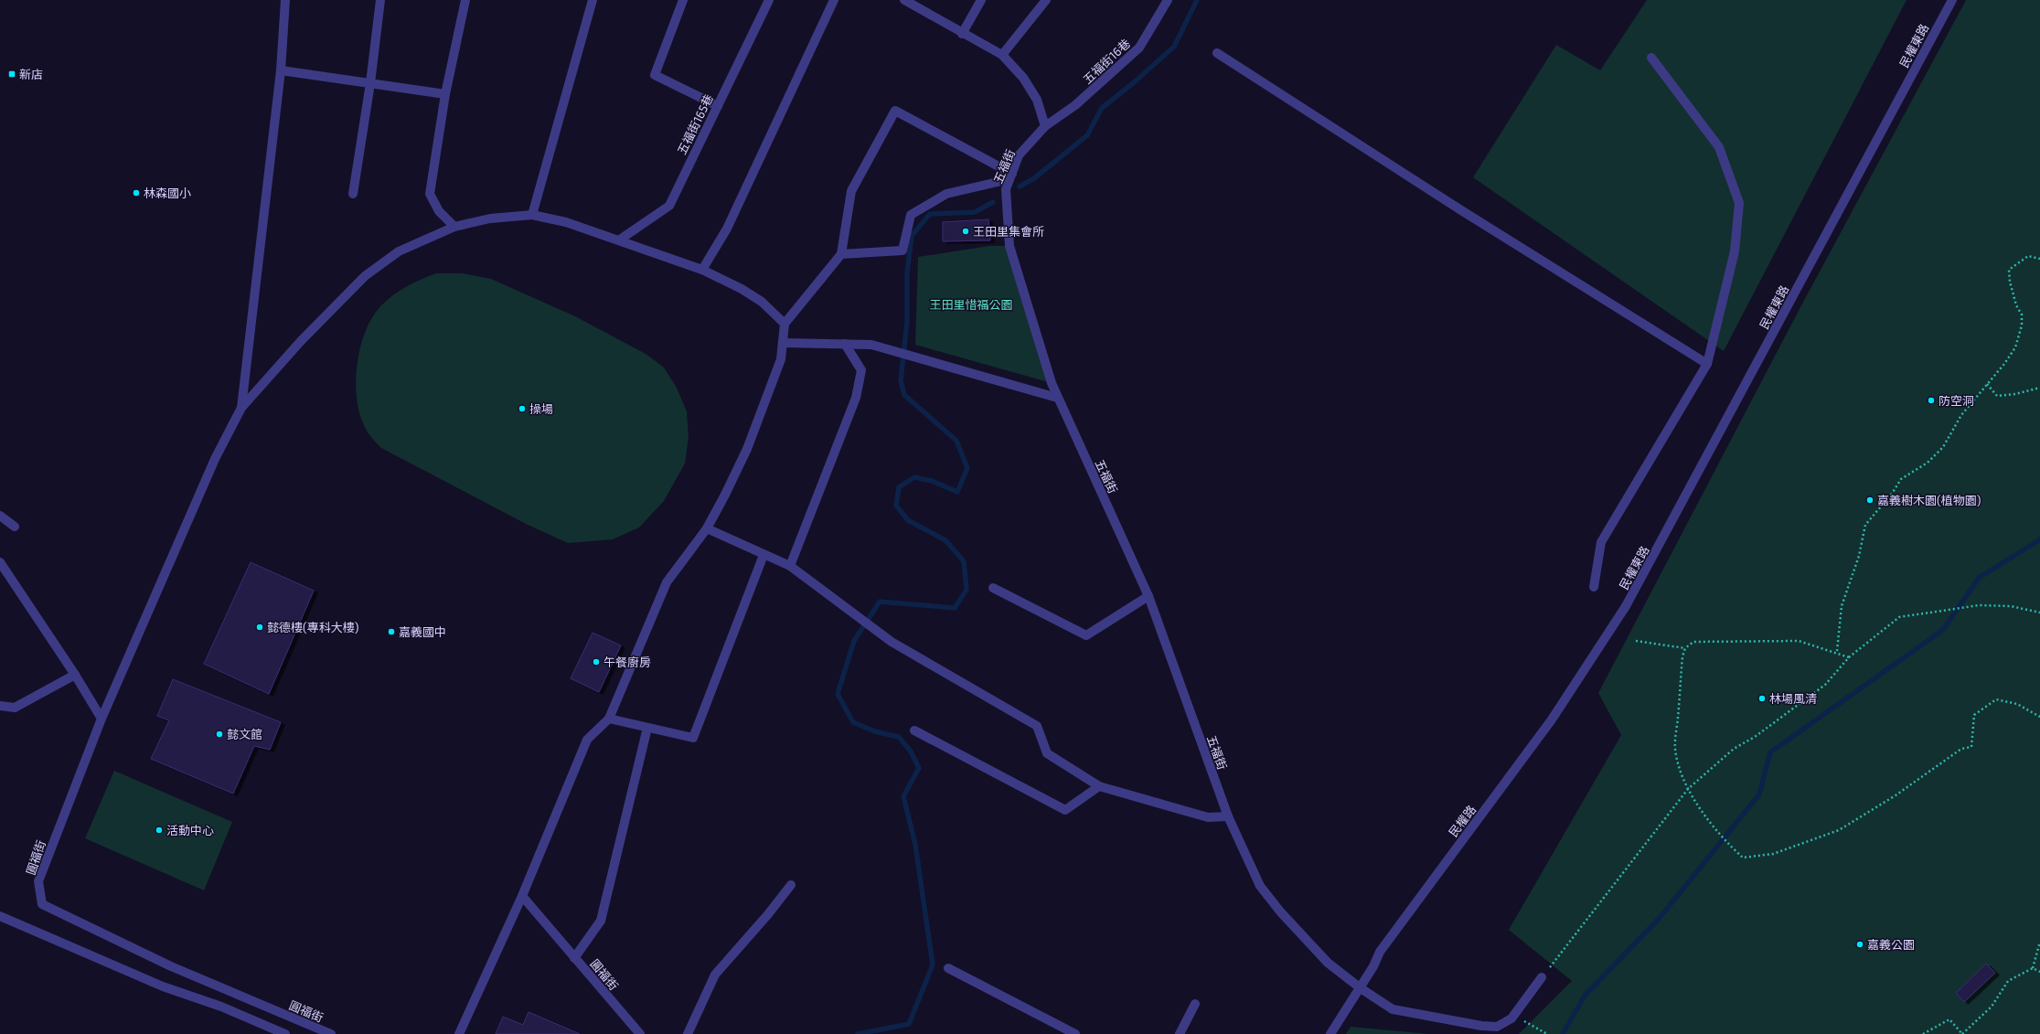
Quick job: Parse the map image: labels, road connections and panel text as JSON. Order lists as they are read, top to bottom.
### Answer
{
  "streets": {
    "street": [
      "民權東路",
      "五福街16巷",
      "五福街165巷",
      "五福街",
      "民權路",
      "圓福街"
    ]
  },
  "crossings": [
    ["民權東路", "民權路"],
    ["五福街16巷", "五福街"],
    ["五福街", "民權路"]
  ],
  "parks": ["王田里惜福公園"],
  "places": {
    "transit": ["新店"],
    "other": [
      "林森國小",
      "王田里集會所",
      "防空洞",
      "操場",
      "嘉義樹木園(植物園)",
      "懿德樓(專科大樓)",
      "嘉義國中",
      "午餐廚房",
      "林場風清",
      "懿文館",
      "活動中心",
      "嘉義公園"
    ]
  }
}
